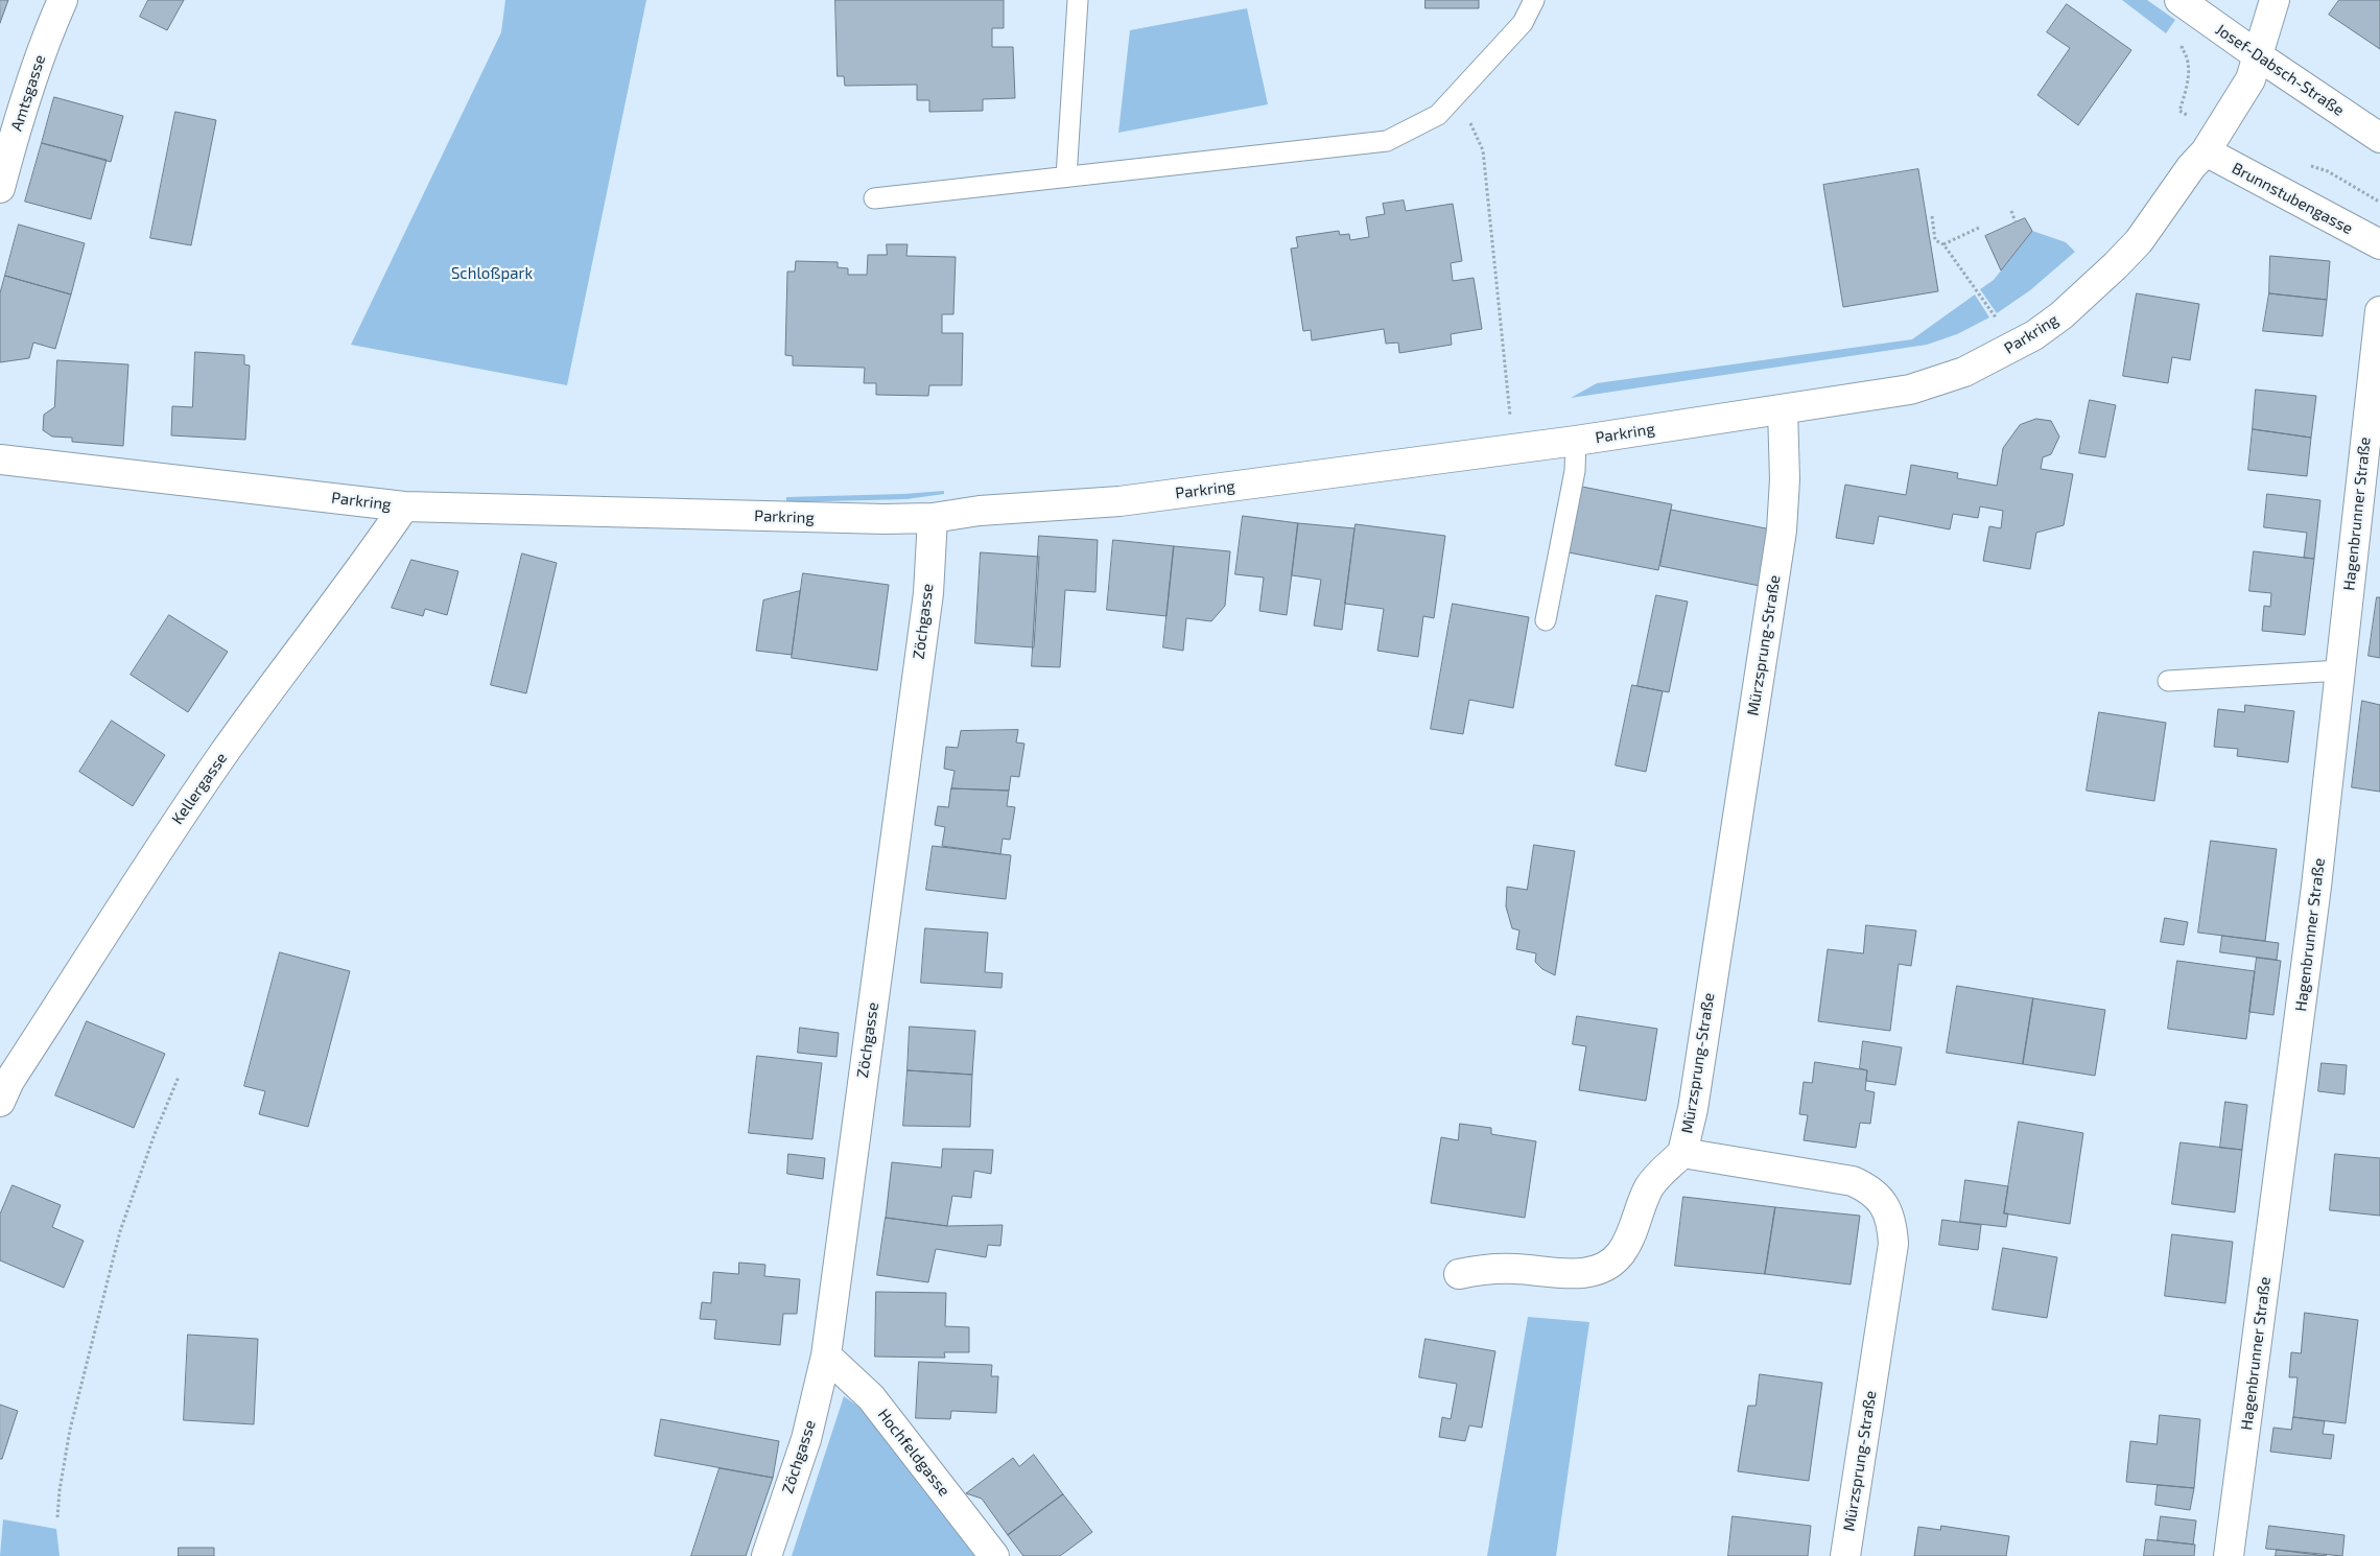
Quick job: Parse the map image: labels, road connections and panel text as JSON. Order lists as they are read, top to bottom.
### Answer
{
  "streets": {
    "street": [
      "Josef-Dabsch-Straße",
      "Amtsgasse",
      "Brunnstubengasse",
      "Parkring",
      "Hagenbrunner Straße",
      "Zöchgasse",
      "Mürzsprung-Straße",
      "Kellergasse",
      "Hochfeldgasse"
    ]
  },
  "crossings": [
    ["Josef-Dabsch-Straße", "Parkring"],
    ["Brunnstubengasse", "Parkring"],
    ["Parkring", "Zöchgasse"],
    ["Parkring", "Mürzsprung-Straße"],
    ["Parkring", "Kellergasse"],
    ["Zöchgasse", "Hochfeldgasse"]
  ],
  "parks": ["Schloßpark"]
}
